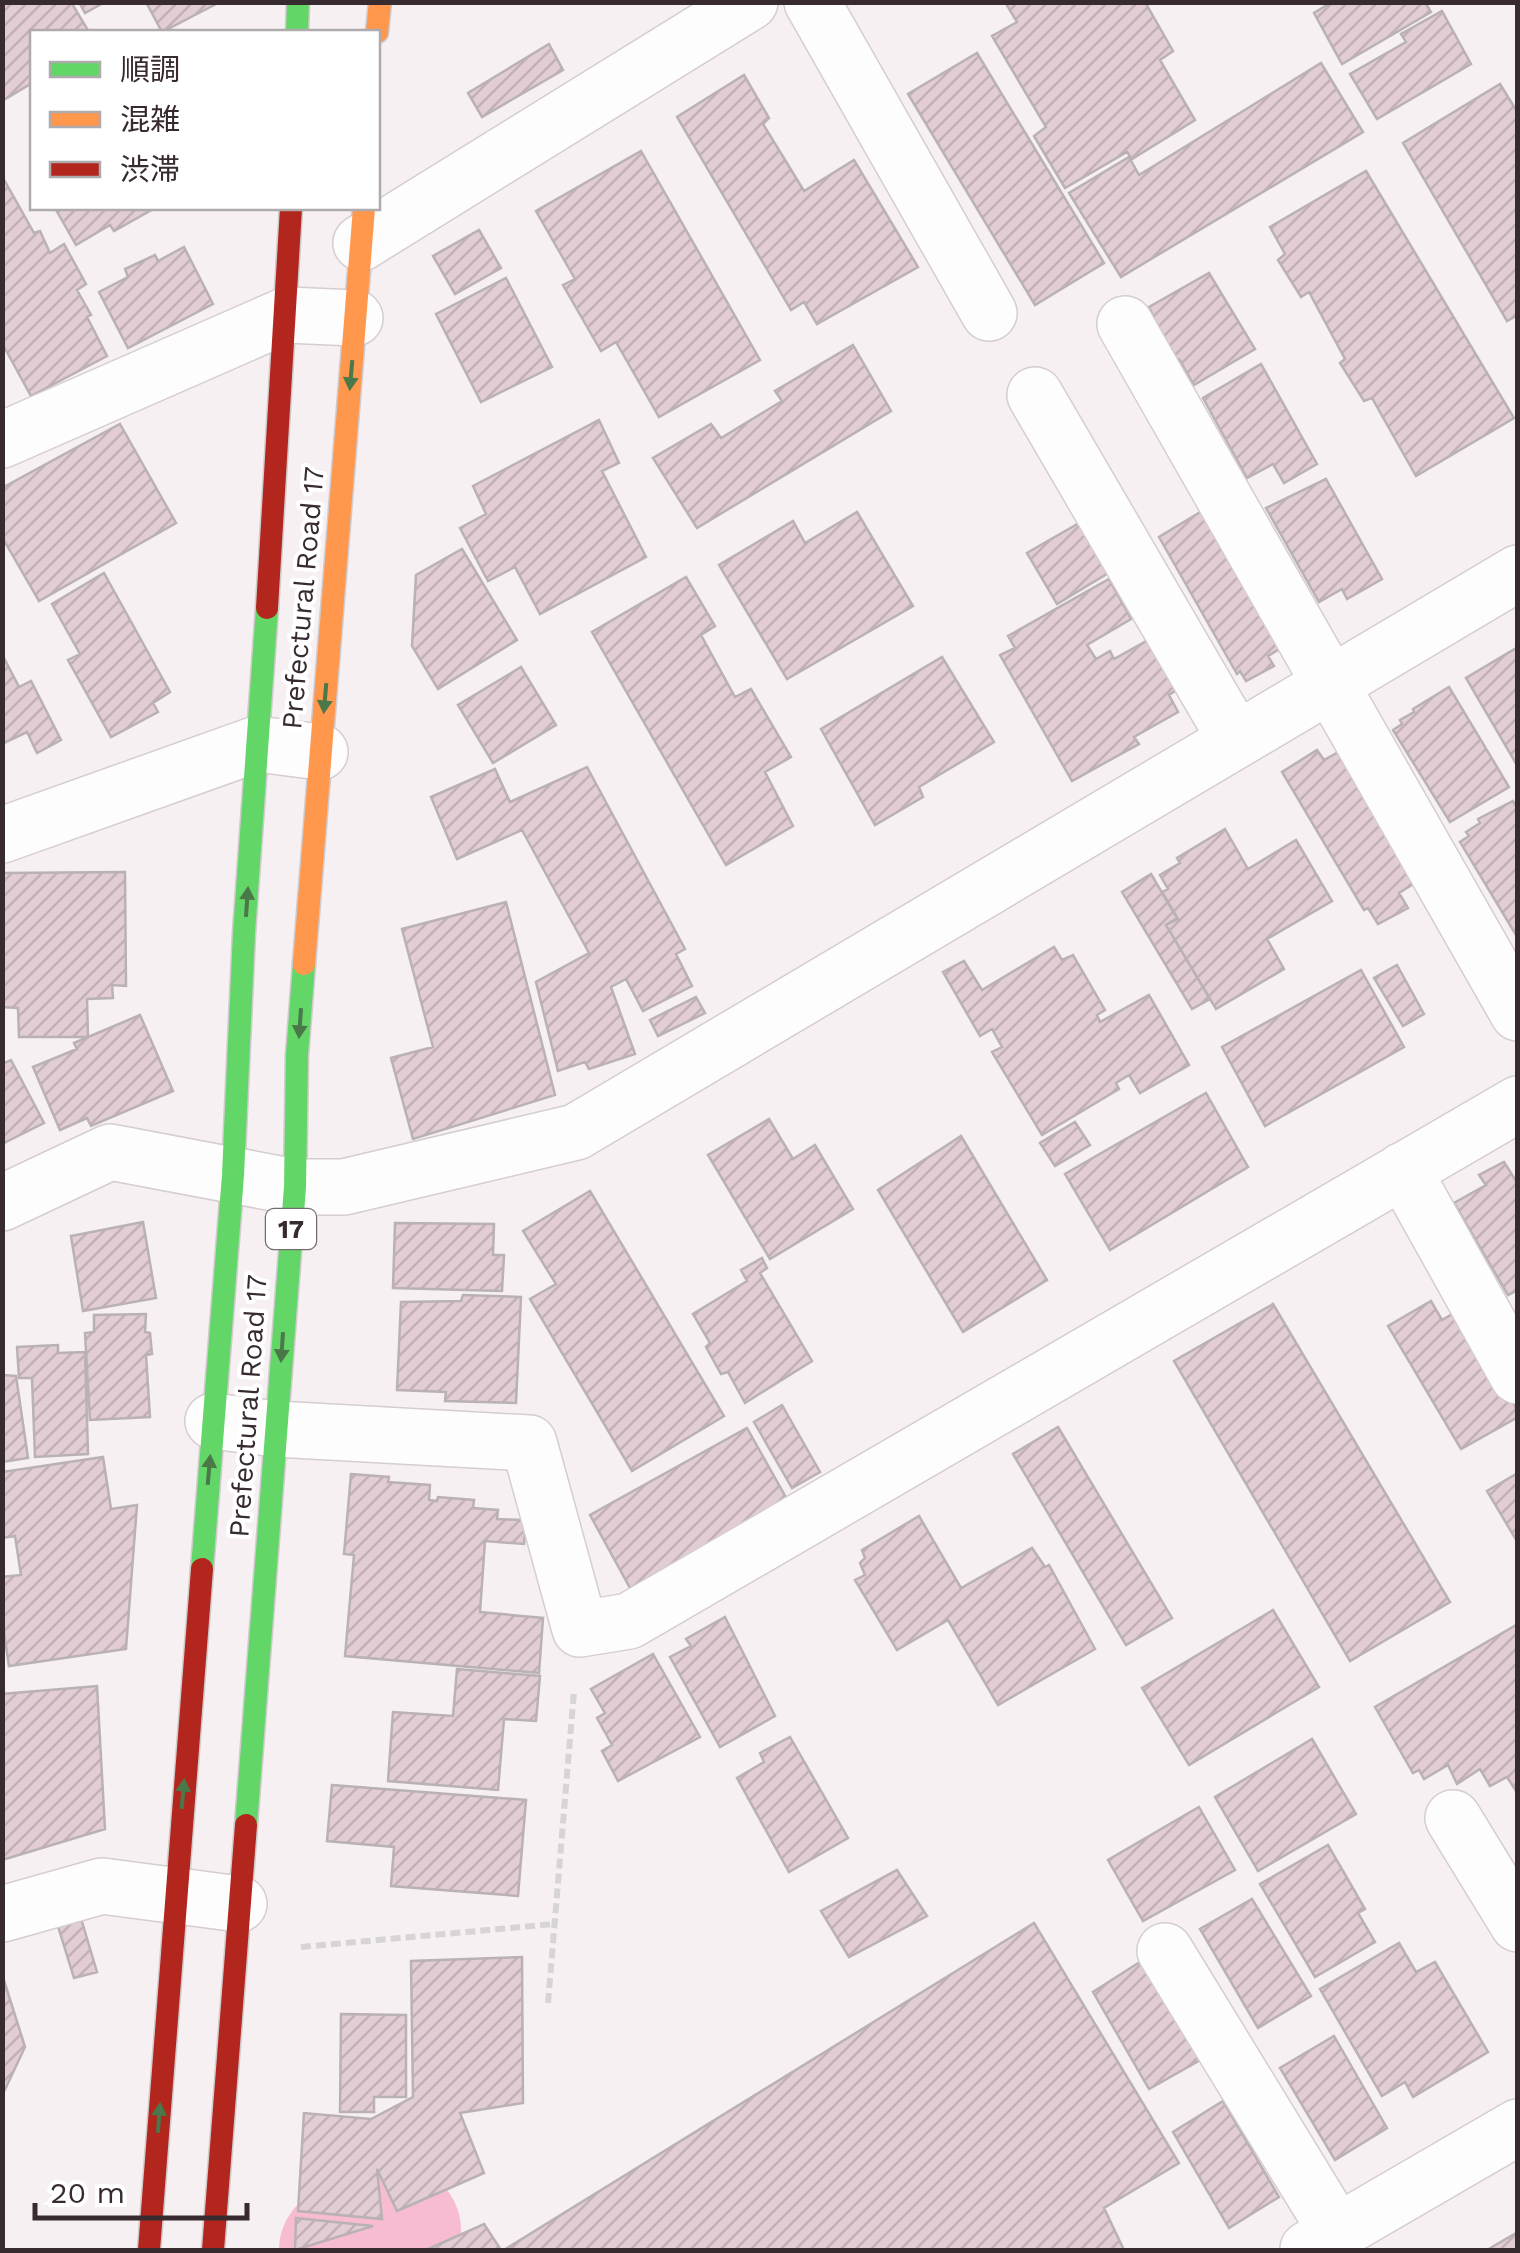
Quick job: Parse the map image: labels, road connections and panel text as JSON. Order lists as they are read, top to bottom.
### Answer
{
  "streets": {
    "main road": ["Prefectural Road 17", "17"]
  },
  "legend": ["順調", "混雑", "渋滞"],
  "scale_bar": "20 m"
}
